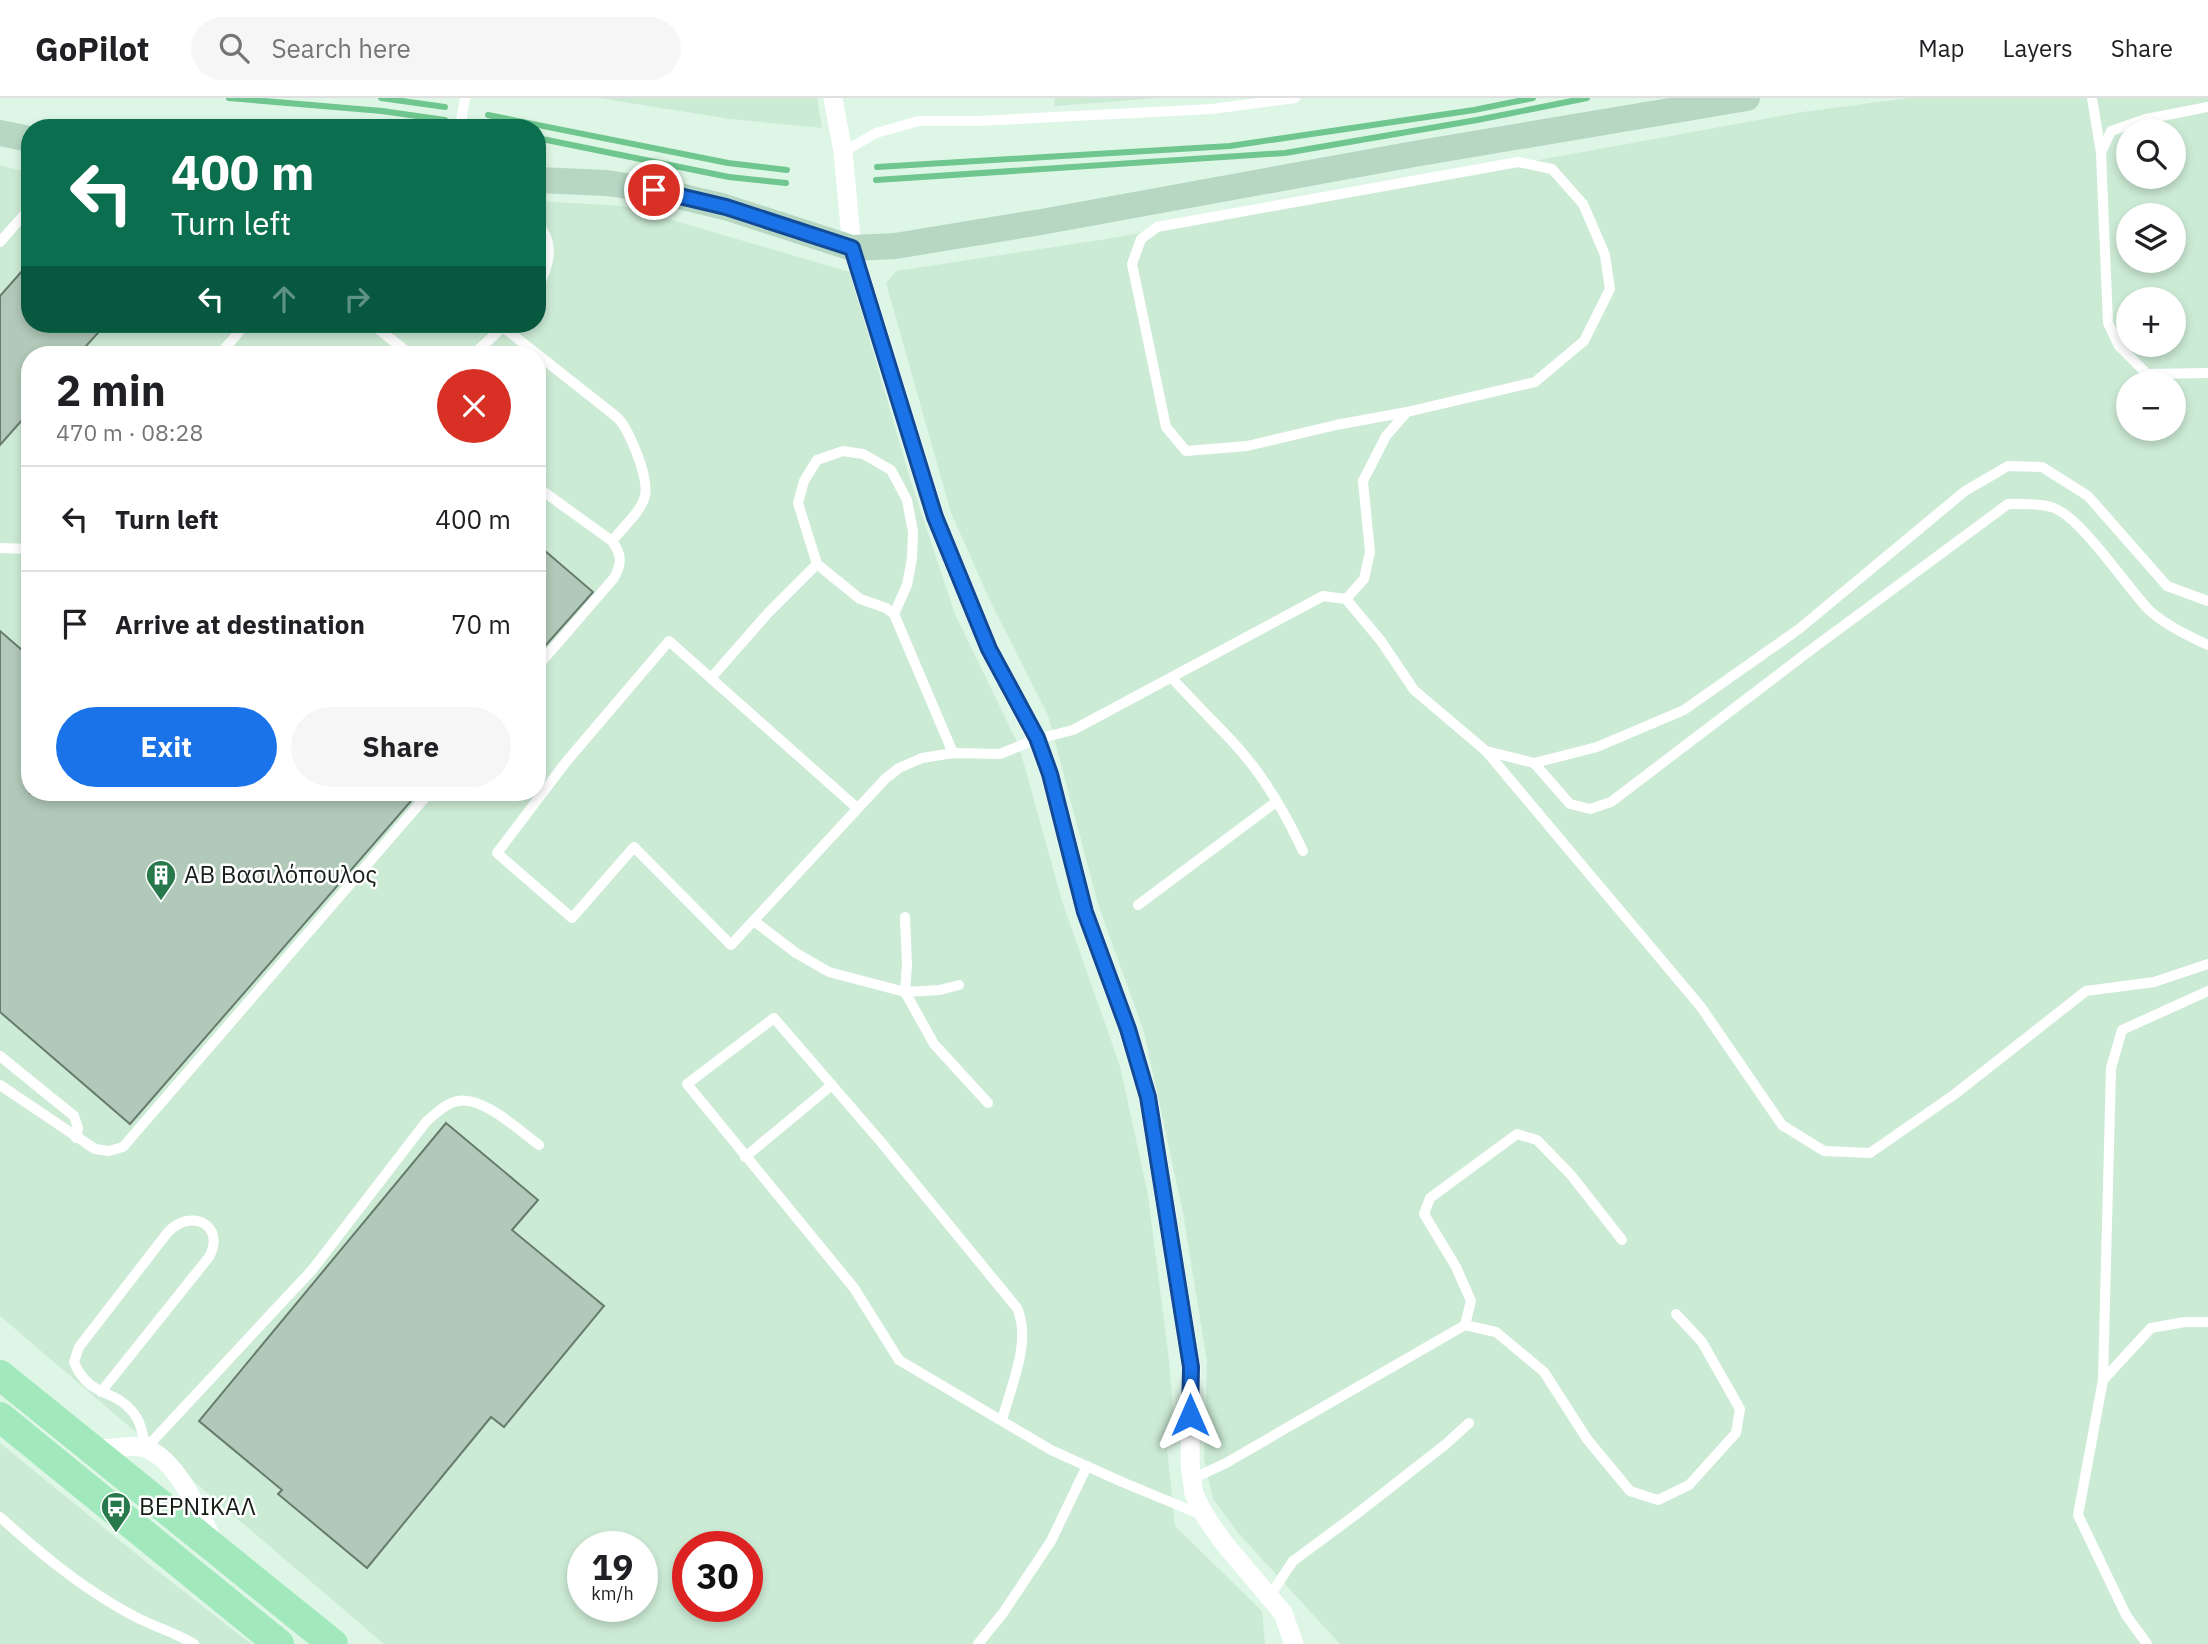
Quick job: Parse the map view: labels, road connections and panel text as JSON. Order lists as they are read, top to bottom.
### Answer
{
  "places": {
    "building": ["ΑΒ Βασιλόπουλος"],
    "bus stop": ["ΒΕΡΝΙΚΑΛ"]
  },
  "page": {
    "header": "GoPilot",
    "search": "Search here",
    "nav": ["Map", "Layers", "Share"],
    "map_buttons": ["+", "−"],
    "turn": ["400 m", "Turn left"],
    "heading": ["2 min", "470 m · 08:28"],
    "list": [
      {
        "name": "Turn left",
        "value": "400 m"
      },
      {
        "name": "Arrive at destination",
        "value": "70 m"
      }
    ],
    "buttons": ["Exit", "Share"],
    "speed": "19 km/h",
    "limit": "30"
  }
}
